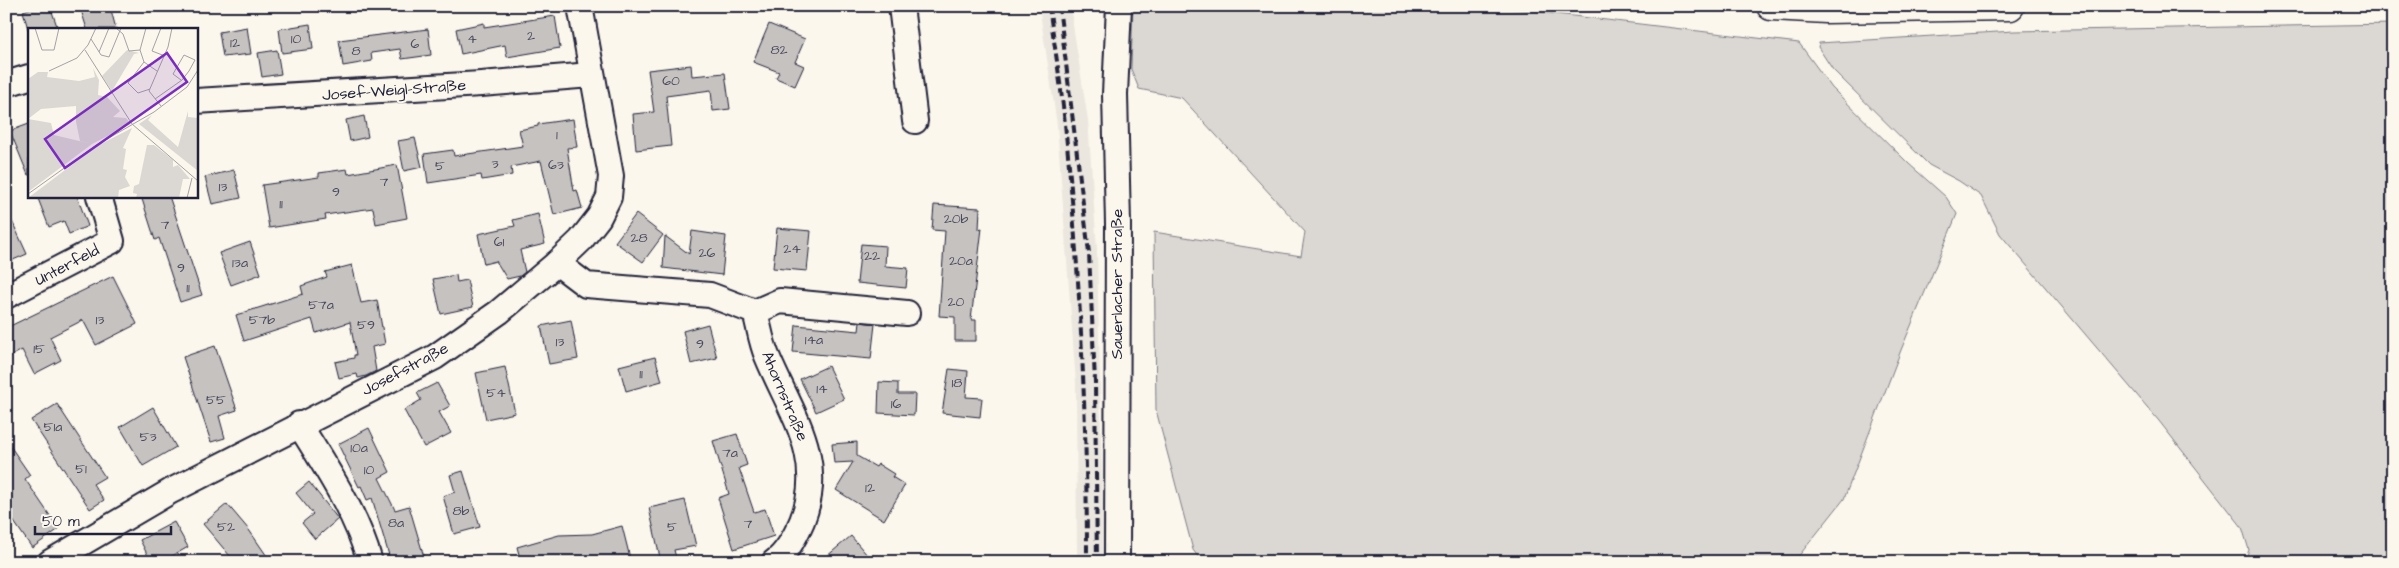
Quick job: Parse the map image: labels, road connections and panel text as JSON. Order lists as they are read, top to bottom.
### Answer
{
  "streets": {
    "street": [
      "Josef-Weigl-Straße",
      "Unterfeld",
      "Sauerlacher Straße",
      "Josefstraße",
      "Ahornstraße"
    ]
  },
  "crossings": [
    ["Josef-Weigl-Straße", "Josefstraße"]
  ],
  "house_numbers": [
    "2",
    "10",
    "4",
    "12",
    "6",
    "82",
    "8",
    "60",
    "1",
    "3",
    "63",
    "5",
    "7",
    "13",
    "9",
    "11",
    "20b",
    "7",
    "28",
    "61",
    "24",
    "26",
    "22",
    "20a",
    "13a",
    "9",
    "11",
    "20",
    "57a",
    "13",
    "57b",
    "59",
    "14a",
    "13",
    "9",
    "15",
    "11",
    "18",
    "14",
    "54",
    "55",
    "16",
    "51a",
    "53",
    "10a",
    "7a",
    "51",
    "10",
    "12",
    "8b",
    "8a",
    "7",
    "52",
    "5"
  ],
  "scale_bar": "50 m"
}
